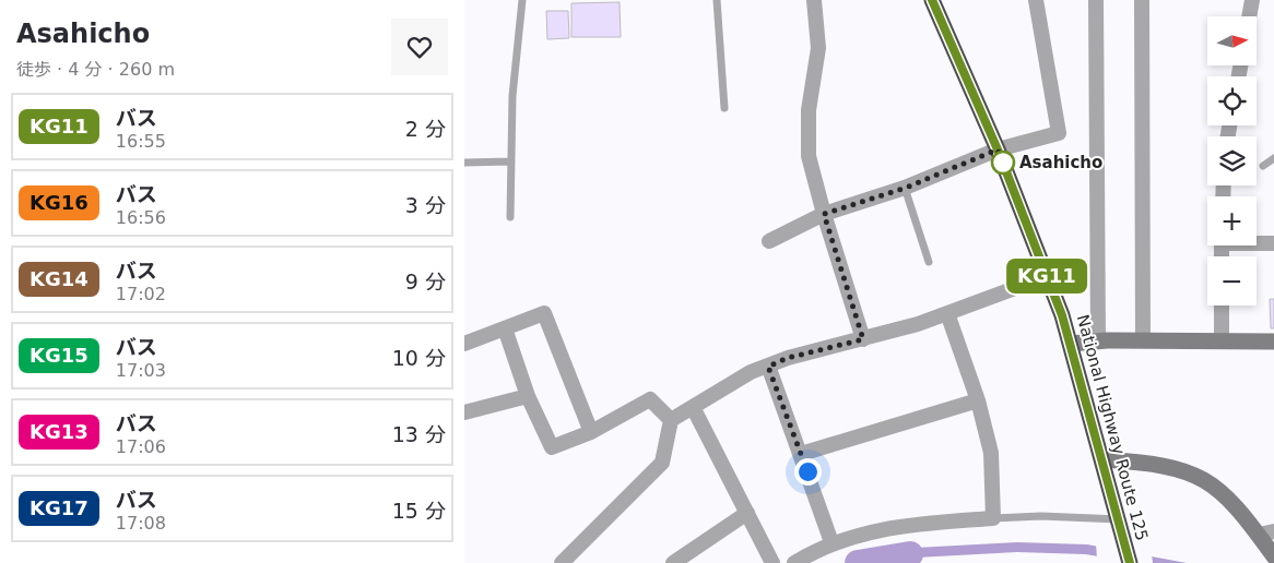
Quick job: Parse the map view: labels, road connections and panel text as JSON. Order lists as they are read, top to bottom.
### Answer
{
  "streets": {
    "highway": ["National Highway Route 125"]
  },
  "places": ["Asahicho"],
  "lines": ["bus line KG11"],
  "north": "right",
  "page": {
    "heading": ["Asahicho", "徒歩 · 4 分 · 260 m"],
    "on_map": "KG11",
    "map_buttons": ["+", "−"],
    "list": [
      {
        "mark": "KG11",
        "name": "バス",
        "note": "16:55",
        "value": "2 分"
      },
      {
        "mark": "KG16",
        "name": "バス",
        "note": "16:56",
        "value": "3 分"
      },
      {
        "mark": "KG14",
        "name": "バス",
        "note": "17:02",
        "value": "9 分"
      },
      {
        "mark": "KG15",
        "name": "バス",
        "note": "17:03",
        "value": "10 分"
      },
      {
        "mark": "KG13",
        "name": "バス",
        "note": "17:06",
        "value": "13 分"
      },
      {
        "mark": "KG17",
        "name": "バス",
        "note": "17:08",
        "value": "15 分"
      }
    ]
  }
}
